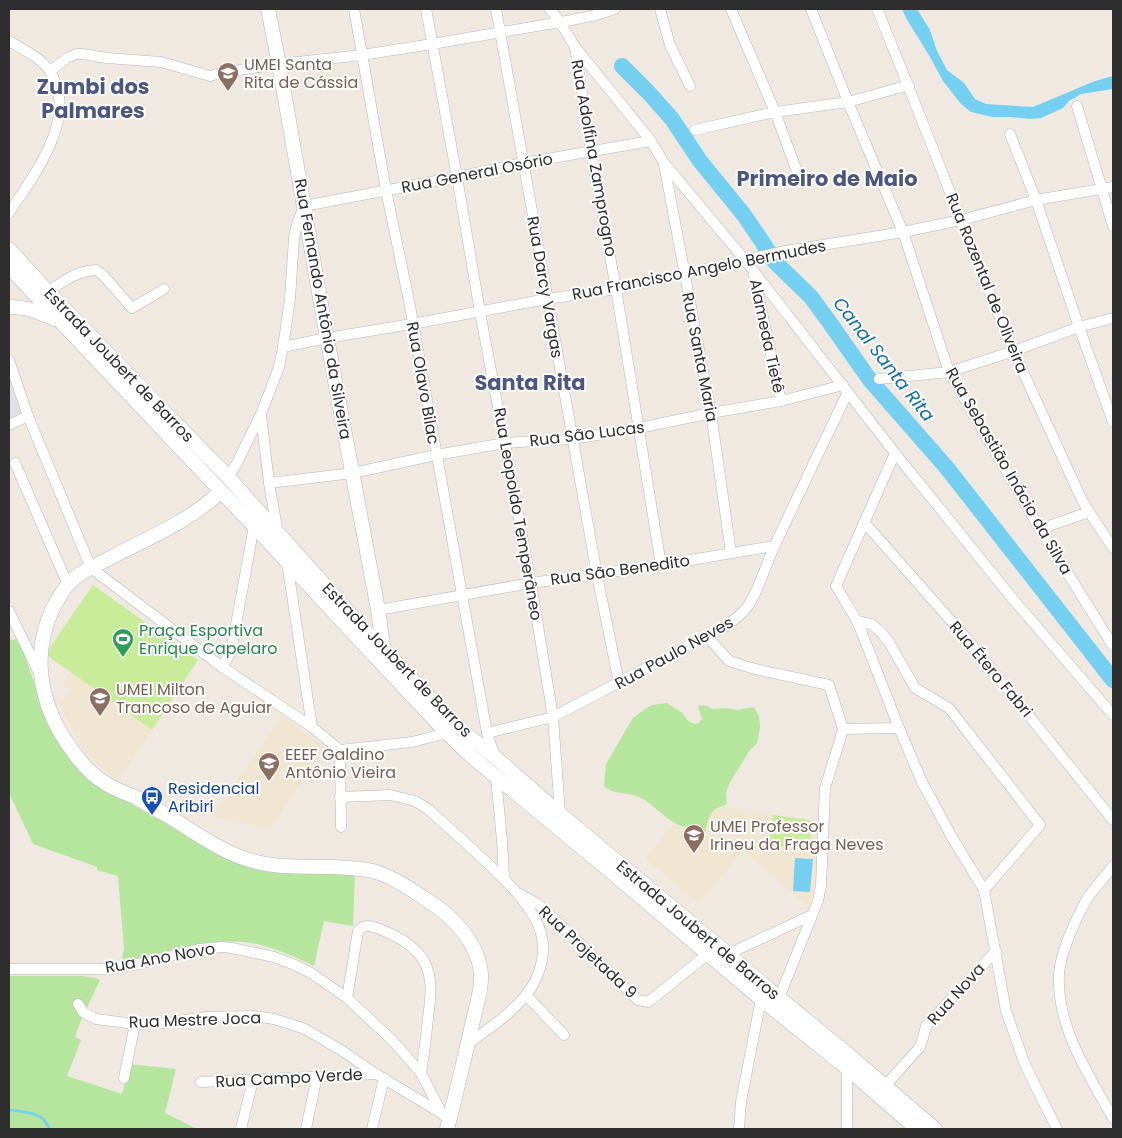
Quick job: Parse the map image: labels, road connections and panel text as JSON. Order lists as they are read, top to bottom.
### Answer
{
  "streets": {
    "main road": ["Rua Fernando Antônio da Silveira", "Estrada Joubert de Barros"],
    "street": [
      "Rua Adolfina Zamprogno",
      "Rua General Osório",
      "Rua Francisco Angelo Bermudes",
      "Rua Rozental de Oliveira",
      "Rua Darcy Vargas",
      "Alameda Tietê",
      "Rua Santa Maria",
      "Rua Olavo Bilac",
      "Rua São Lucas",
      "Rua Sebastião Inácio da Silva",
      "Rua Leopoldo Temperâneo",
      "Rua São Benedito",
      "Rua Paulo Neves",
      "Rua Étero Fabri",
      "Rua Projetada 9",
      "Rua Ano Novo",
      "Rua Nova",
      "Rua Mestre Joca",
      "Rua Campo Verde"
    ]
  },
  "crossings": [
    ["Rua Adolfina Zamprogno", "Rua General Osório"],
    ["Rua Adolfina Zamprogno", "Rua Francisco Angelo Bermudes"],
    ["Rua Adolfina Zamprogno", "Rua São Lucas"],
    ["Rua Adolfina Zamprogno", "Rua São Benedito"],
    ["Rua General Osório", "Rua Darcy Vargas"],
    ["Rua General Osório", "Rua Fernando Antônio da Silveira"],
    ["Rua General Osório", "Rua Olavo Bilac"],
    ["Rua General Osório", "Rua Leopoldo Temperâneo"],
    ["Rua Francisco Angelo Bermudes", "Rua Rozental de Oliveira"],
    ["Rua Francisco Angelo Bermudes", "Rua Darcy Vargas"],
    ["Rua Francisco Angelo Bermudes", "Rua Fernando Antônio da Silveira"],
    ["Rua Francisco Angelo Bermudes", "Rua Santa Maria"],
    ["Rua Francisco Angelo Bermudes", "Rua Olavo Bilac"],
    ["Rua Francisco Angelo Bermudes", "Rua Sebastião Inácio da Silva"],
    ["Rua Francisco Angelo Bermudes", "Rua Leopoldo Temperâneo"],
    ["Rua Darcy Vargas", "Rua São Lucas"],
    ["Rua Darcy Vargas", "Rua São Benedito"],
    ["Rua Darcy Vargas", "Rua Paulo Neves"],
    ["Rua Fernando Antônio da Silveira", "Estrada Joubert de Barros"],
    ["Rua Fernando Antônio da Silveira", "Rua São Lucas"],
    ["Rua Fernando Antônio da Silveira", "Rua São Benedito"],
    ["Alameda Tietê", "Rua São Lucas"],
    ["Rua Santa Maria", "Rua São Lucas"],
    ["Rua Santa Maria", "Rua São Benedito"],
    ["Estrada Joubert de Barros", "Rua Olavo Bilac"],
    ["Estrada Joubert de Barros", "Rua Leopoldo Temperâneo"],
    ["Estrada Joubert de Barros", "Rua Projetada 9"],
    ["Estrada Joubert de Barros", "Rua Nova"],
    ["Rua Olavo Bilac", "Rua São Lucas"],
    ["Rua Olavo Bilac", "Rua São Benedito"],
    ["Rua Olavo Bilac", "Rua Paulo Neves"],
    ["Rua São Lucas", "Rua Leopoldo Temperâneo"],
    ["Rua São Lucas", "Rua Paulo Neves"],
    ["Rua Leopoldo Temperâneo", "Rua São Benedito"],
    ["Rua Leopoldo Temperâneo", "Rua Paulo Neves"],
    ["Rua São Benedito", "Rua Paulo Neves"],
    ["Rua Ano Novo", "Rua Mestre Joca"],
    ["Rua Mestre Joca", "Rua Campo Verde"]
  ],
  "districts": ["Zumbi dos Palmares", "Primeiro de Maio", "Santa Rita"],
  "water": ["Canal Santa Rita"],
  "places": {
    "school or university": [
      "UMEI Santa Rita de Cássia",
      "UMEI Milton Trancoso de Aguiar",
      "EEEF Galdino Antônio Vieira",
      "UMEI Professor Irineu da Fraga Neves"
    ],
    "sports": ["Praça Esportiva Enrique Capelaro"],
    "bus stop": ["Residencial Aribiri"]
  }
}
